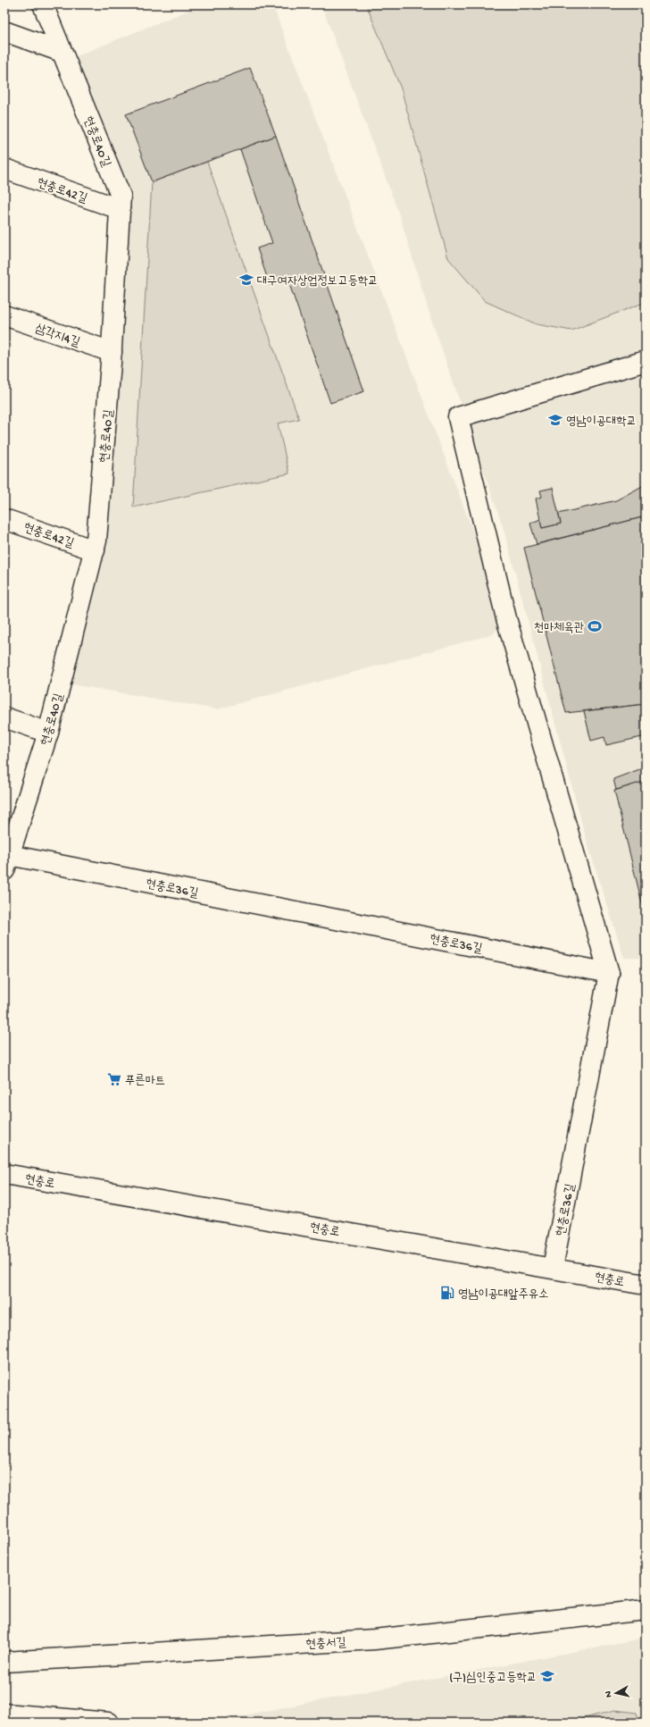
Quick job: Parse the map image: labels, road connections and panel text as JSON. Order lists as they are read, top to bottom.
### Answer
{
  "streets": {
    "street": [
      "현충로40길",
      "현충로42길",
      "삼각지4길",
      "현충로36길",
      "현충로",
      "현충서길"
    ]
  },
  "crossings": [
    ["현충로40길", "현충로42길"],
    ["현충로40길", "삼각지4길"],
    ["현충로40길", "현충로36길"],
    ["현충로36길", "현충로"]
  ],
  "places": {
    "school or university": ["대구여자상업정보고등학교", "영남이공대학교", "(구)심인중고등학교"],
    "sports": ["천마체육관"],
    "supermarket": ["푸른마트"],
    "fuel station": ["영남이공대앞주유소"]
  },
  "north": "left"
}
